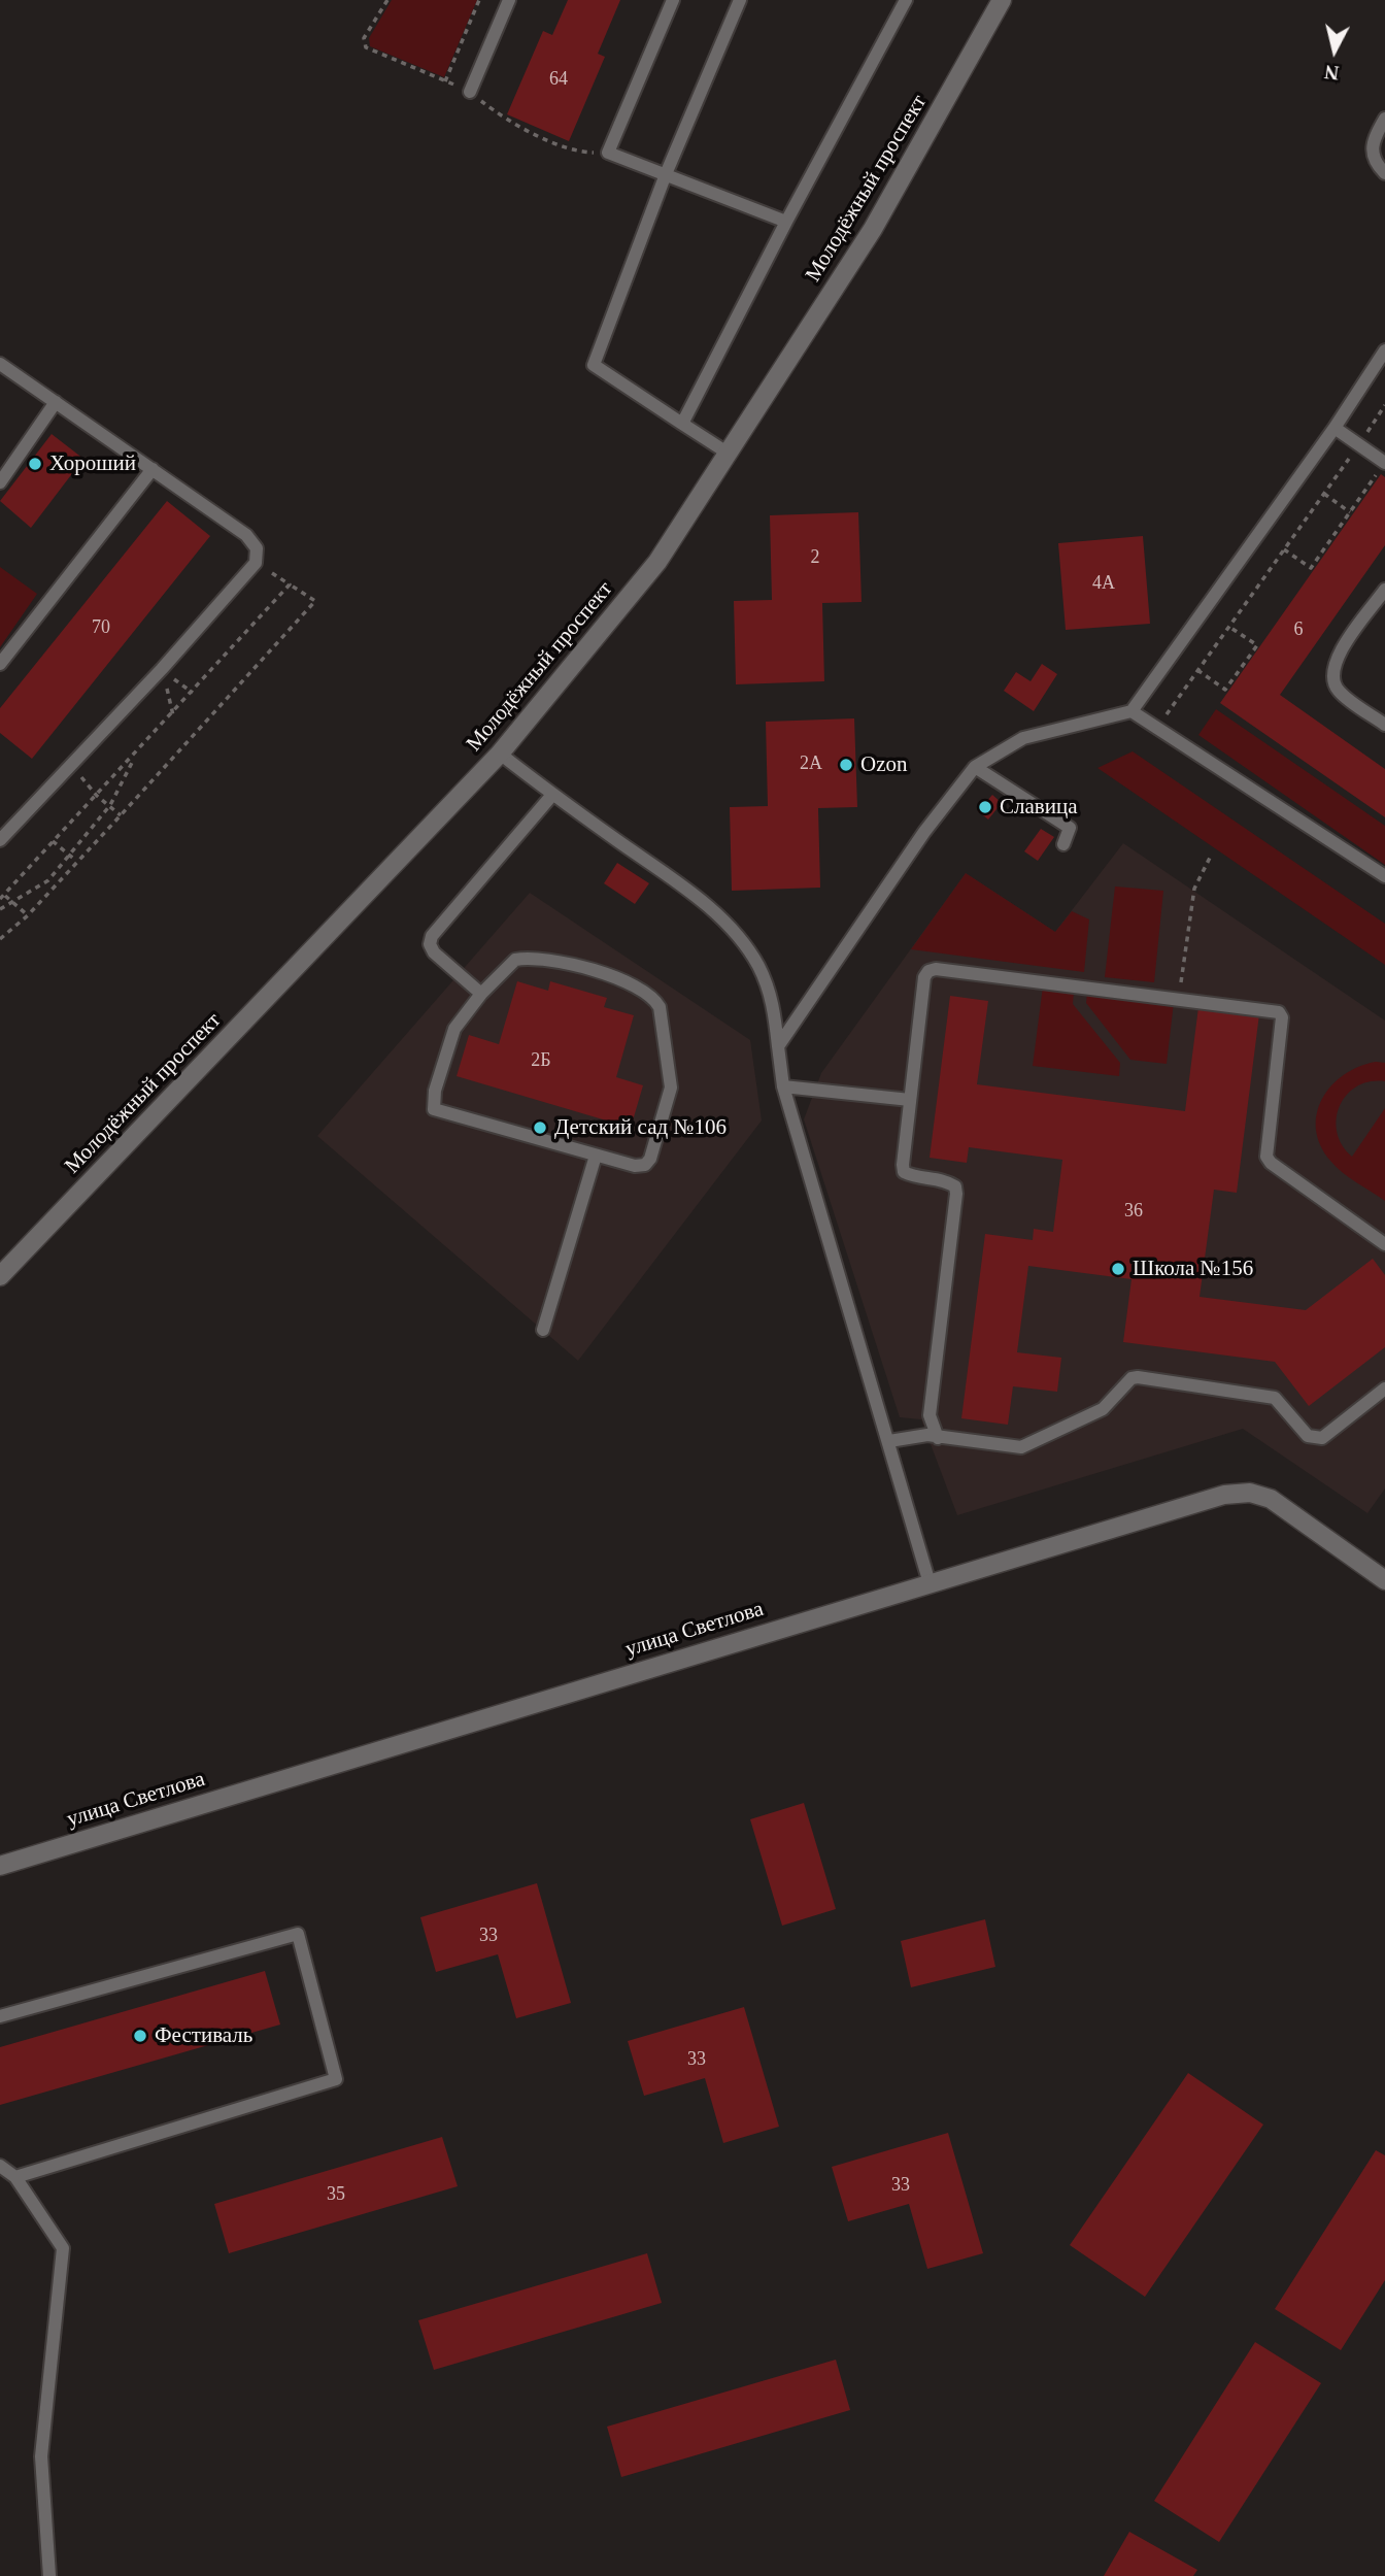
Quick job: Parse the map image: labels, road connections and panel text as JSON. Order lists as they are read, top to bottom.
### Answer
{
  "streets": {
    "street": ["Молодёжный проспект", "улица Светлова"]
  },
  "places": [
    "Хороший",
    "Ozon",
    "Славица",
    "Детский сад №106",
    "Школа №156",
    "Фестиваль"
  ],
  "house_numbers": [
    "64",
    "2",
    "4А",
    "70",
    "6",
    "2А",
    "2Б",
    "36",
    "33",
    "33",
    "33",
    "35"
  ],
  "north": "bottom"
}
